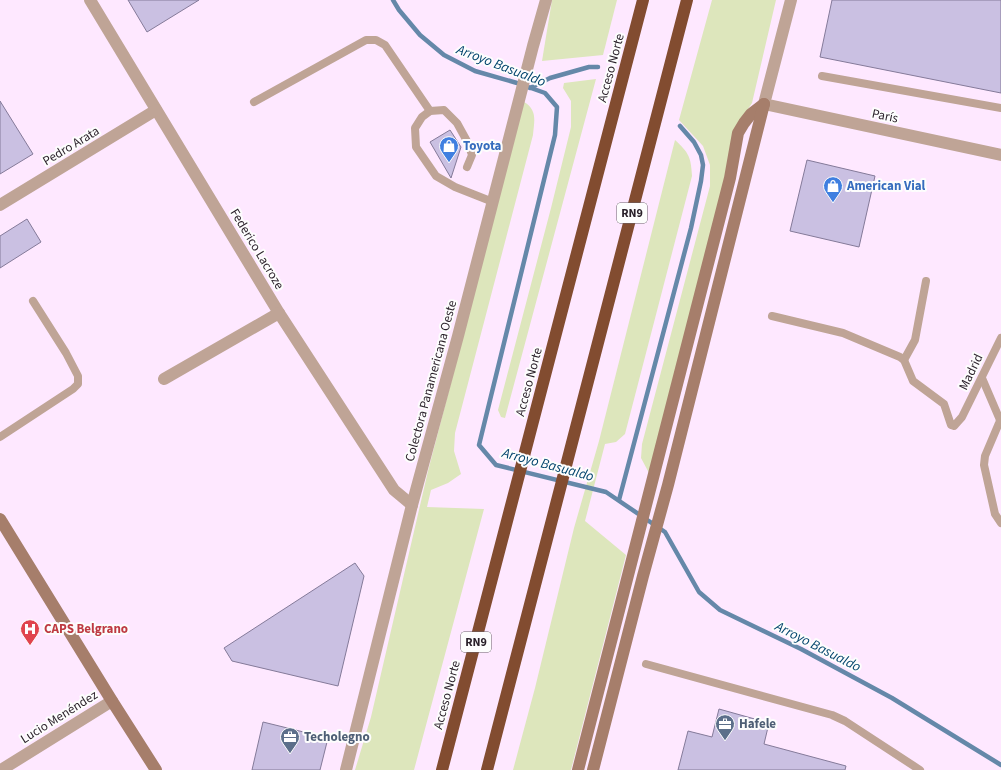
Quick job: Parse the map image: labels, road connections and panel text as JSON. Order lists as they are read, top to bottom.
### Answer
{
  "streets": {
    "highway": ["Acceso Norte", "RN9"],
    "street": [
      "París",
      "Pedro Arata",
      "Federico Lacroze",
      "Colectora Panamericana Oeste",
      "Lucio Menéndez"
    ],
    "lane": ["Madrid"]
  },
  "crossings": [
    ["Pedro Arata", "Federico Lacroze"],
    ["Federico Lacroze", "Colectora Panamericana Oeste"]
  ],
  "water": ["Arroyo Basualdo"],
  "places": {
    "shop": ["Toyota", "American Vial"],
    "hospital": ["CAPS Belgrano"],
    "office": ["Hafele", "Techolegno"]
  }
}
